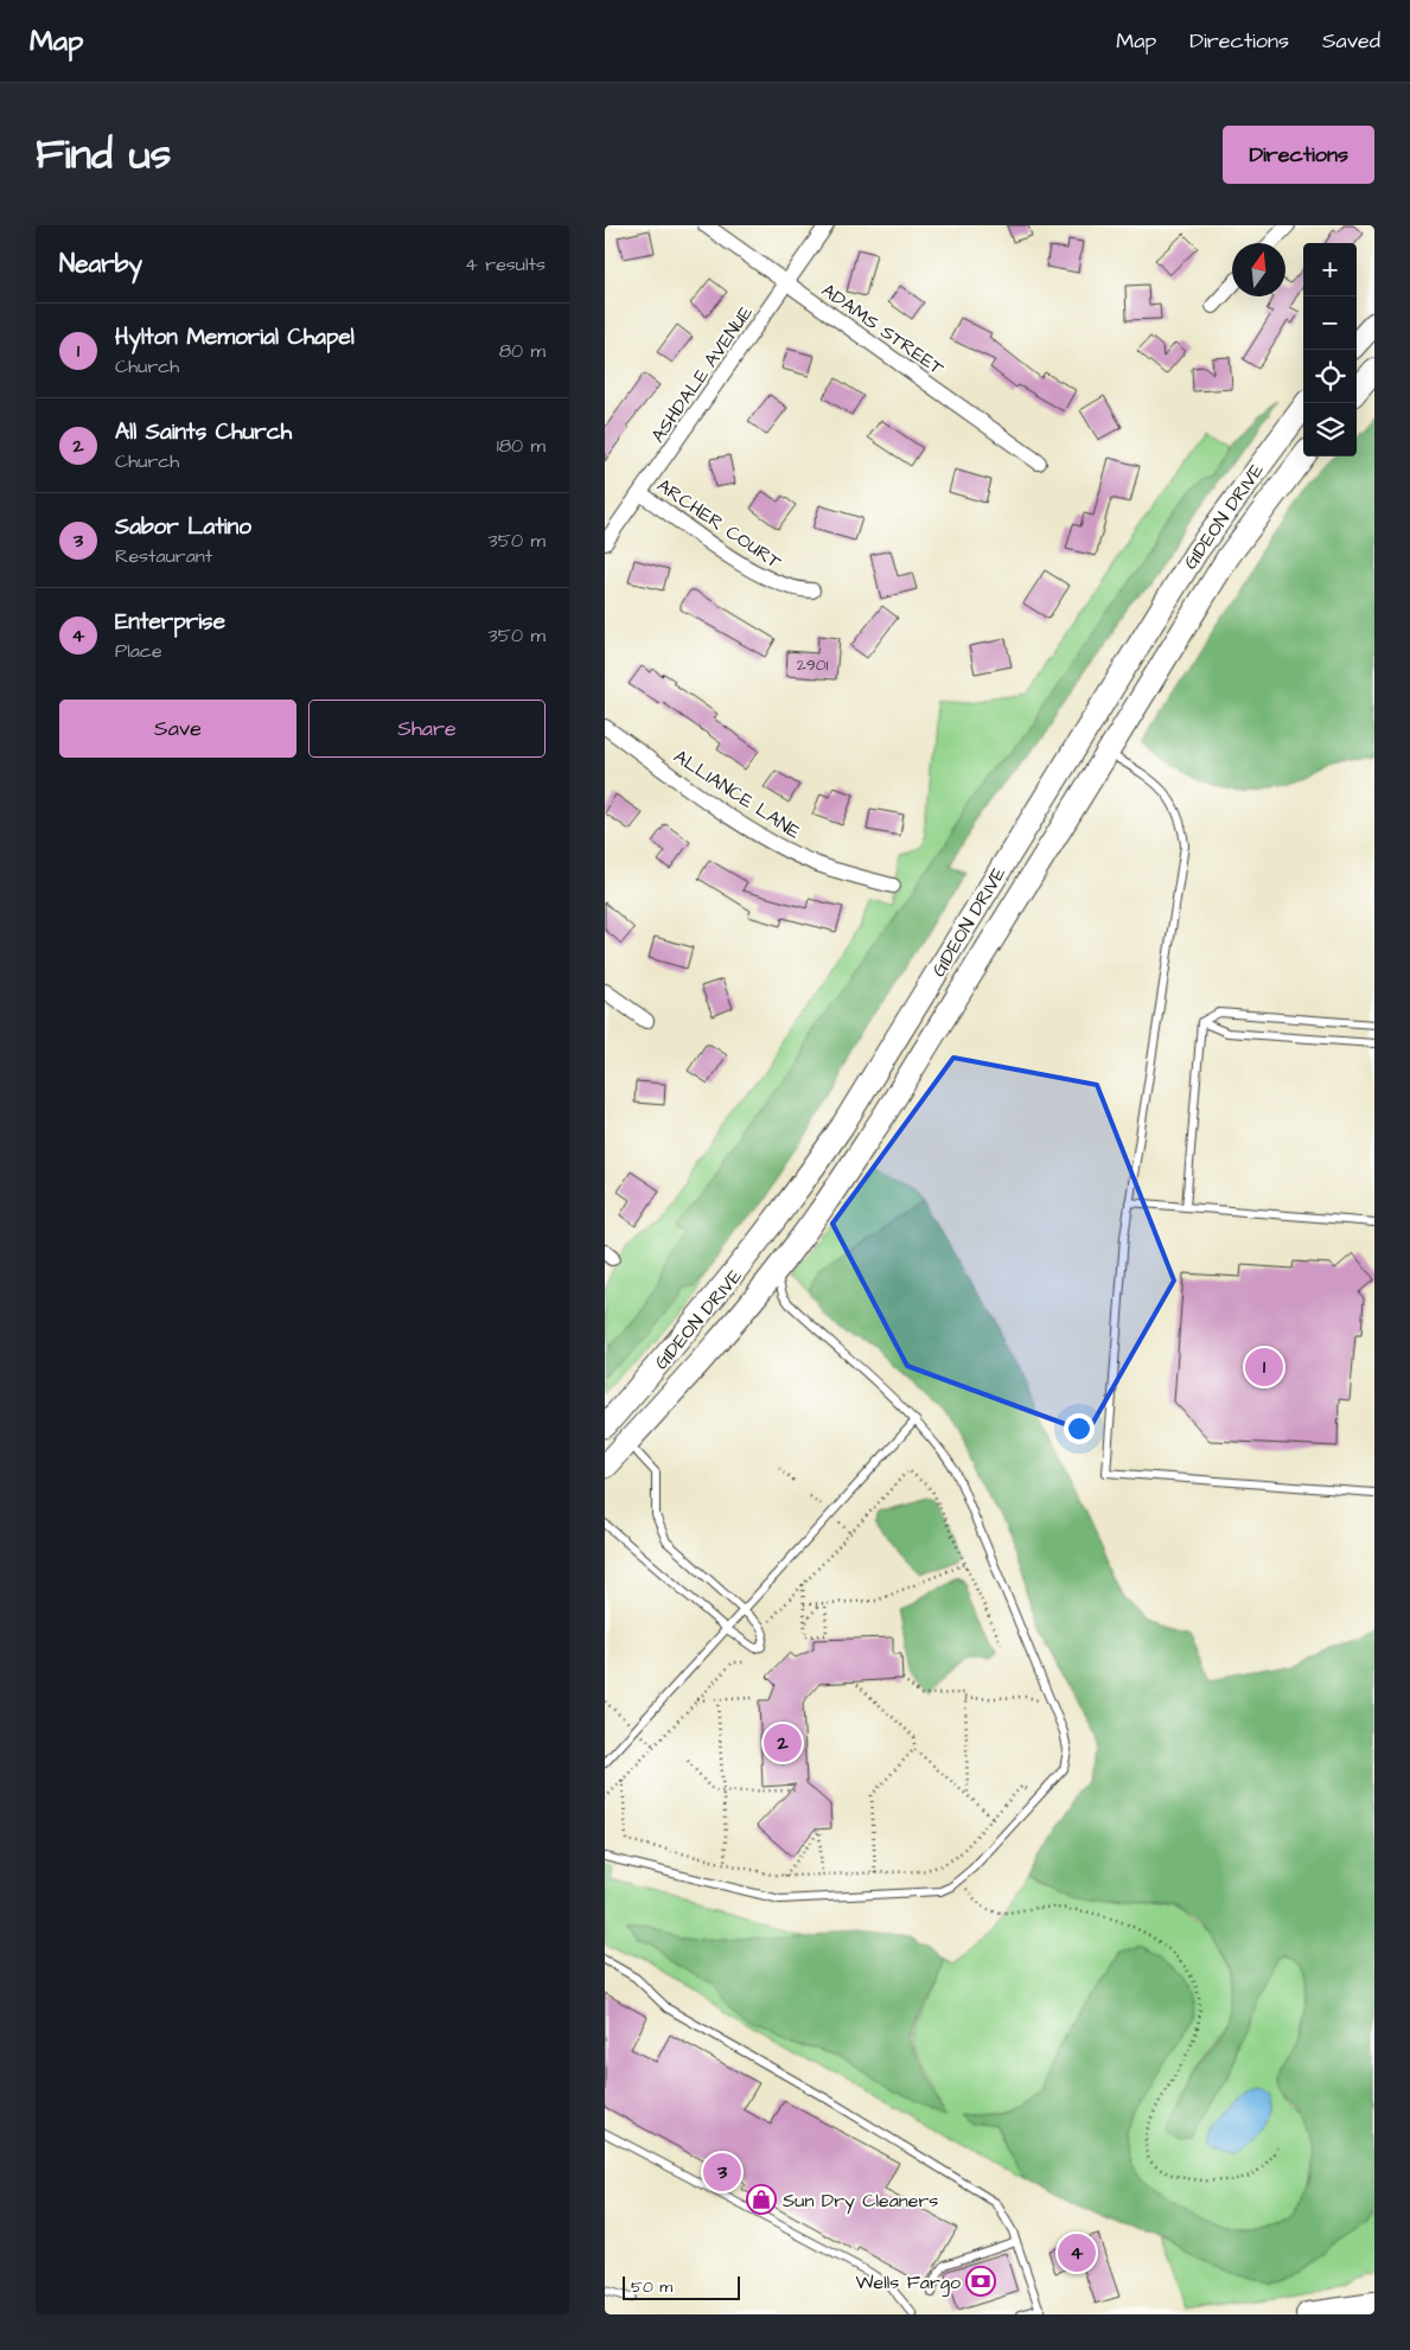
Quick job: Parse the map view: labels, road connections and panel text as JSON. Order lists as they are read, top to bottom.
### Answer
{
  "streets": {
    "main road": ["GIDEON DRIVE"],
    "street": [
      "ADAMS STREET",
      "ASHDALE AVENUE",
      "ARCHER COURT",
      "ALLIANCE LANE"
    ]
  },
  "crossings": [
    ["ADAMS STREET", "ASHDALE AVENUE"],
    ["ASHDALE AVENUE", "ARCHER COURT"]
  ],
  "places": {
    "shop": ["Sun Dry Cleaners"],
    "bank": ["Wells Fargo"]
  },
  "house_numbers": ["2901"],
  "scale_bar": "50 m",
  "north": "top",
  "page": {
    "header": "Map",
    "nav": ["Map", "Directions", "Saved"],
    "title": "Find us",
    "buttons": [
      "Directions",
      ["Save", "Share"]
    ],
    "heading": ["Nearby", "4 results"],
    "map_buttons": ["+", "−"],
    "list": [
      {
        "mark": "1",
        "name": "Hylton Memorial Chapel",
        "note": "Church",
        "value": "80 m"
      },
      {
        "mark": "2",
        "name": "All Saints Church",
        "note": "Church",
        "value": "180 m"
      },
      {
        "mark": "3",
        "name": "Sabor Latino",
        "note": "Restaurant",
        "value": "350 m"
      },
      {
        "mark": "4",
        "name": "Enterprise",
        "note": "Place",
        "value": "350 m"
      }
    ],
    "pins": [
      "1",
      "2",
      "3",
      "4"
    ],
    "scale": "50 m"
  }
}
